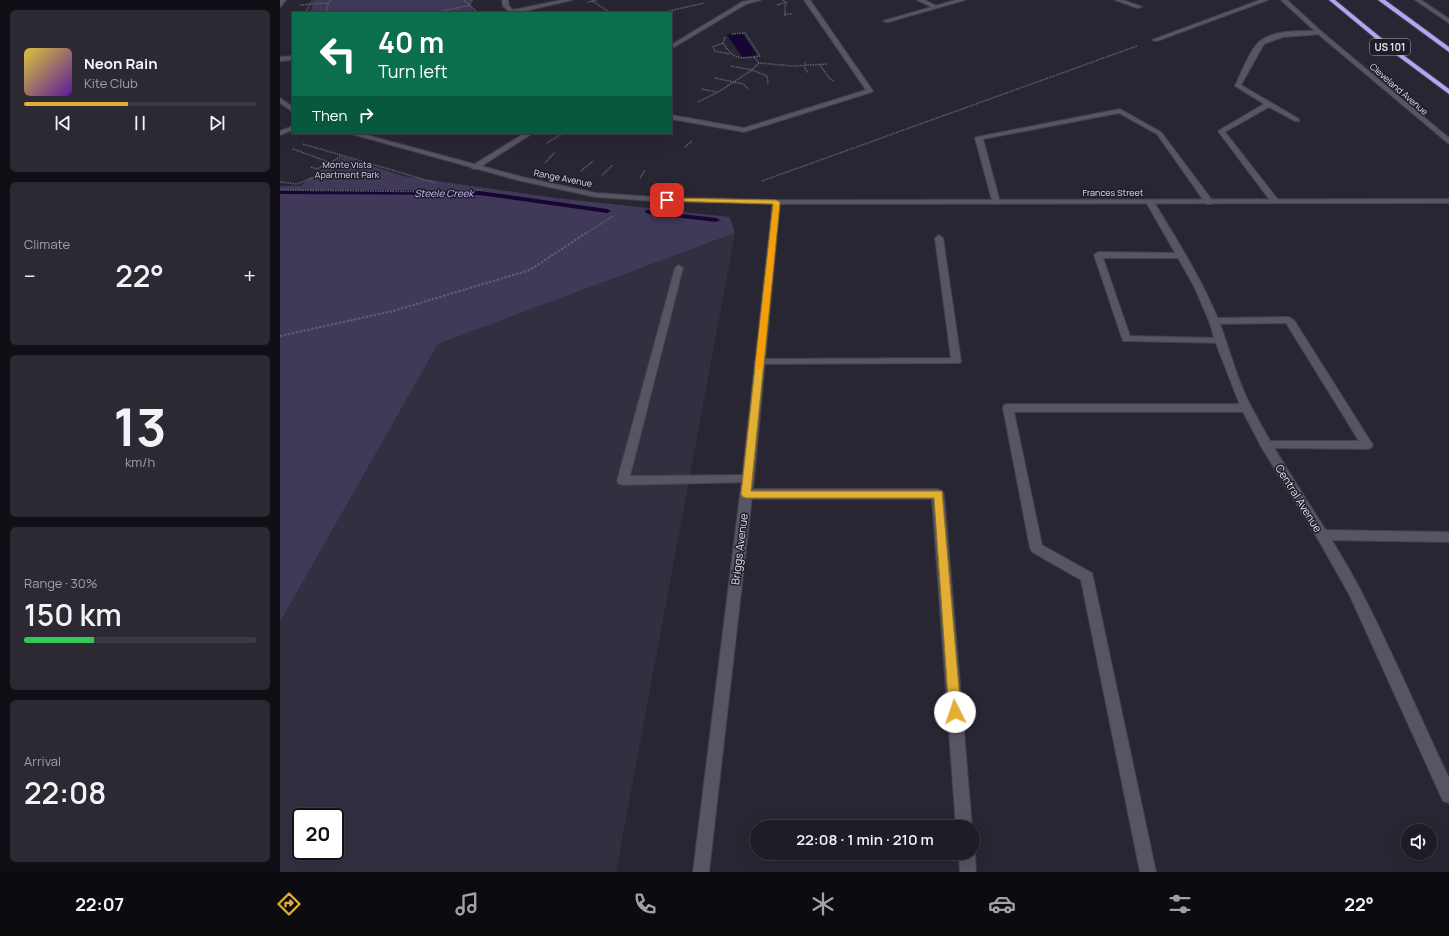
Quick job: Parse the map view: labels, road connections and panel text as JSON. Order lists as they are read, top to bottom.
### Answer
{
  "streets": {
    "highway": ["US 101"],
    "street": [
      "Cleveland Avenue",
      "Range Avenue",
      "Frances Street",
      "Central Avenue",
      "Briggs Avenue"
    ]
  },
  "crossings": [
    ["Range Avenue", "Frances Street"],
    ["Range Avenue", "Briggs Avenue"],
    ["Frances Street", "Central Avenue"],
    ["Frances Street", "Briggs Avenue"]
  ],
  "water": ["Steele Creek"],
  "parks": ["Monte Vista Apartment Park"],
  "page": {
    "turn": ["40 m", "Turn left"],
    "song": ["Neon Rain", "Kite Club"],
    "then": "Then",
    "tile": [
      "Climate",
      ["13", "km/h"],
      ["Range · 30%", "150 km"],
      ["Arrival", "22:08"]
    ],
    "heat": ["−", "22°", "+"],
    "limit": "20",
    "trip": "22:08 · 1 min · 210 m",
    "tabs": ["22:07", "22°"]
  }
}
